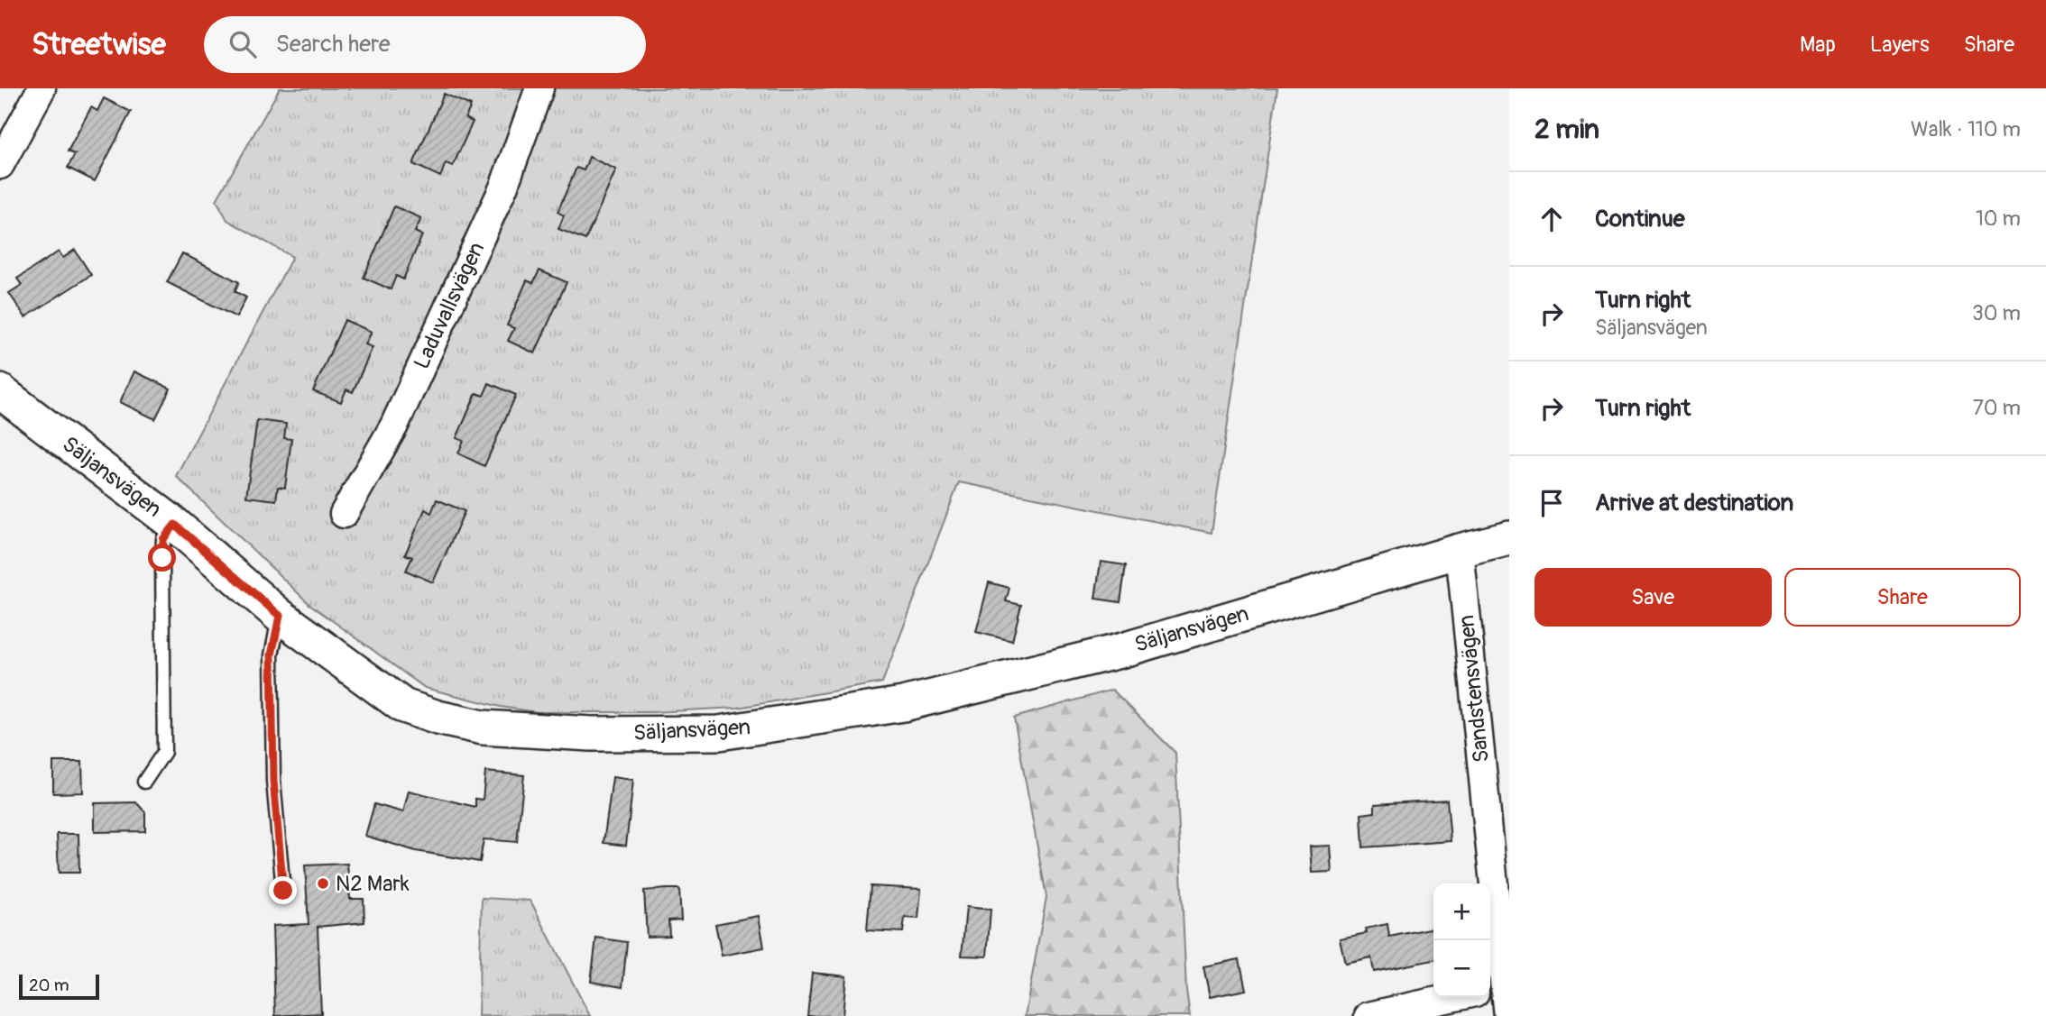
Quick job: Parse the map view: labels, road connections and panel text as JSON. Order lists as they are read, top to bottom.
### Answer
{
  "streets": {
    "street": ["Laduvallsvägen", "Säljansvägen", "Sandstensvägen"]
  },
  "crossings": [
    ["Säljansvägen", "Sandstensvägen"]
  ],
  "places": ["N2 Mark"],
  "scale_bar": "20 m",
  "page": {
    "header": "Streetwise",
    "search": "Search here",
    "nav": ["Map", "Layers", "Share"],
    "heading": ["2 min", "Walk · 110 m"],
    "list": [
      ["Continue", "10 m"],
      ["Turn right", "Säljansvägen", "30 m"],
      ["Turn right", "70 m"],
      "Arrive at destination"
    ],
    "buttons": ["Save", "Share"],
    "map_buttons": ["+", "−"],
    "scale": "20 m"
  }
}
